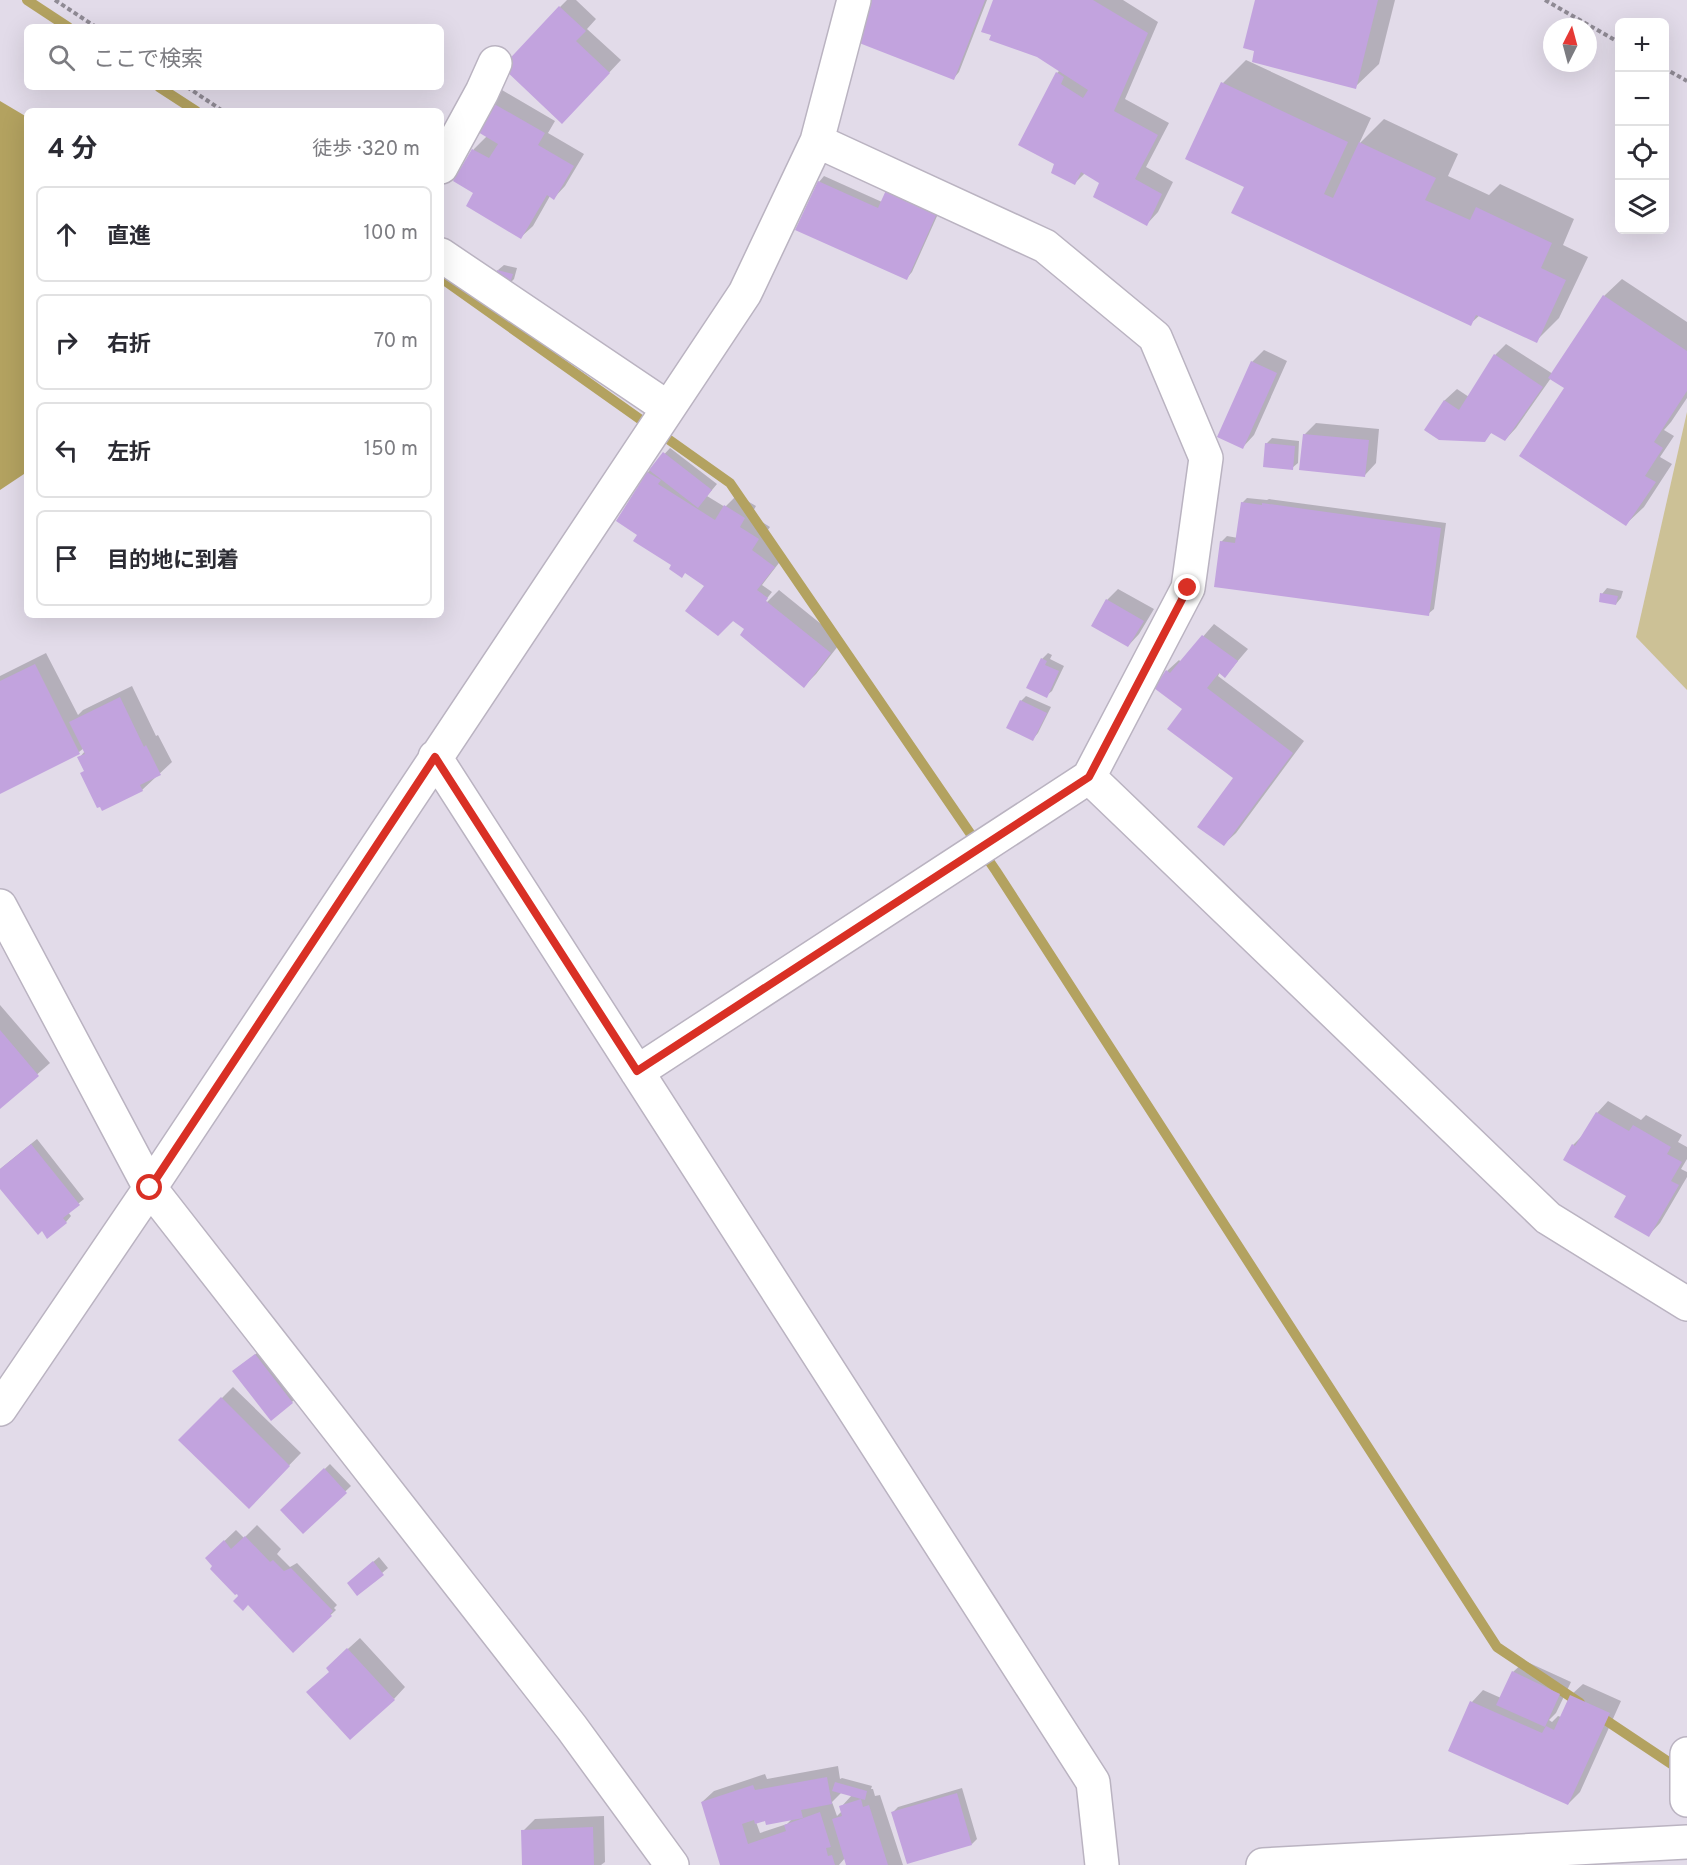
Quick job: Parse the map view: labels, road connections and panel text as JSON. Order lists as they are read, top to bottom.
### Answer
{
  "north": "top",
  "page": {
    "map_buttons": ["+", "−"],
    "search": "ここで検索",
    "heading": ["4 分", "徒歩 · 320 m"],
    "list": [
      ["直進", "100 m"],
      ["右折", "70 m"],
      ["左折", "150 m"],
      "目的地に到着"
    ]
  }
}
